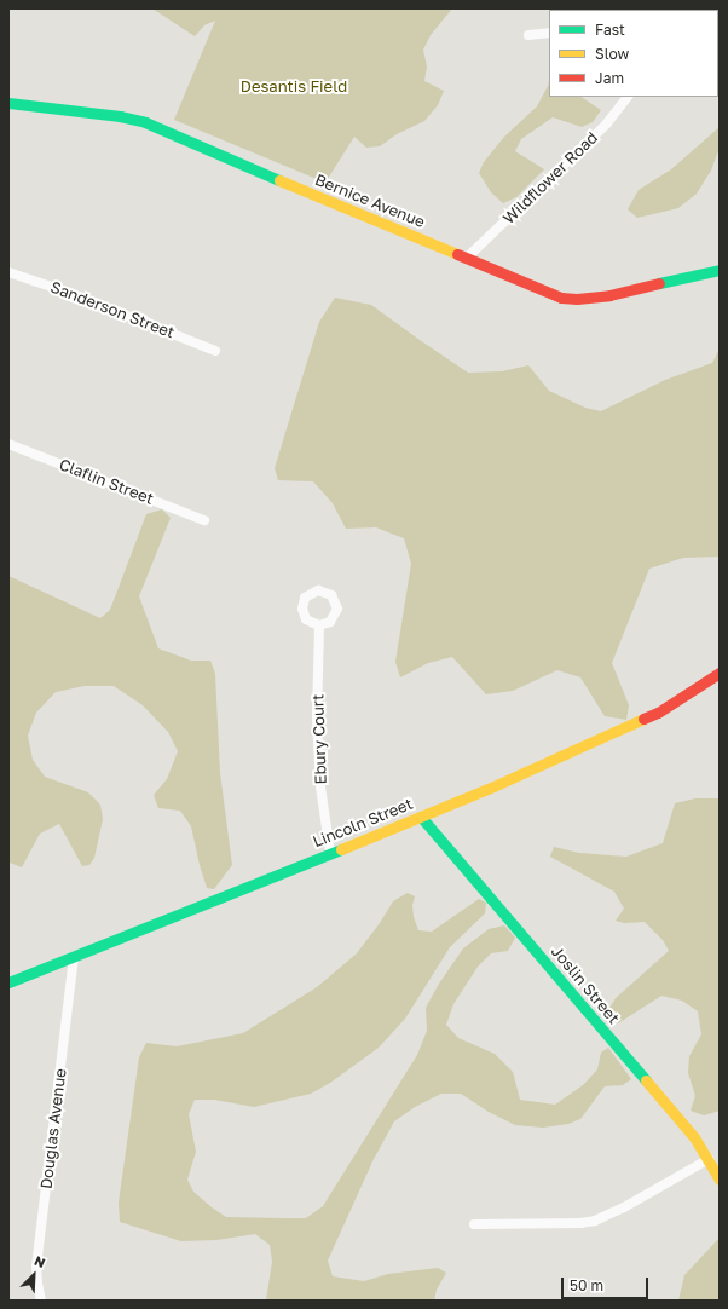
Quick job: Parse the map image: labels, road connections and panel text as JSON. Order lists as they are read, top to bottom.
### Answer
{
  "streets": {
    "street": [
      "Wildflower Road",
      "Bernice Avenue",
      "Sanderson Street",
      "Claflin Street",
      "Ebury Court",
      "Lincoln Street",
      "Joslin Street",
      "Douglas Avenue"
    ]
  },
  "crossings": [
    ["Wildflower Road", "Bernice Avenue"],
    ["Ebury Court", "Lincoln Street"],
    ["Lincoln Street", "Joslin Street"],
    ["Lincoln Street", "Douglas Avenue"]
  ],
  "parks": ["Desantis Field"],
  "legend": ["Fast", "Slow", "Jam"],
  "scale_bar": "50 m",
  "north": "top right"
}
